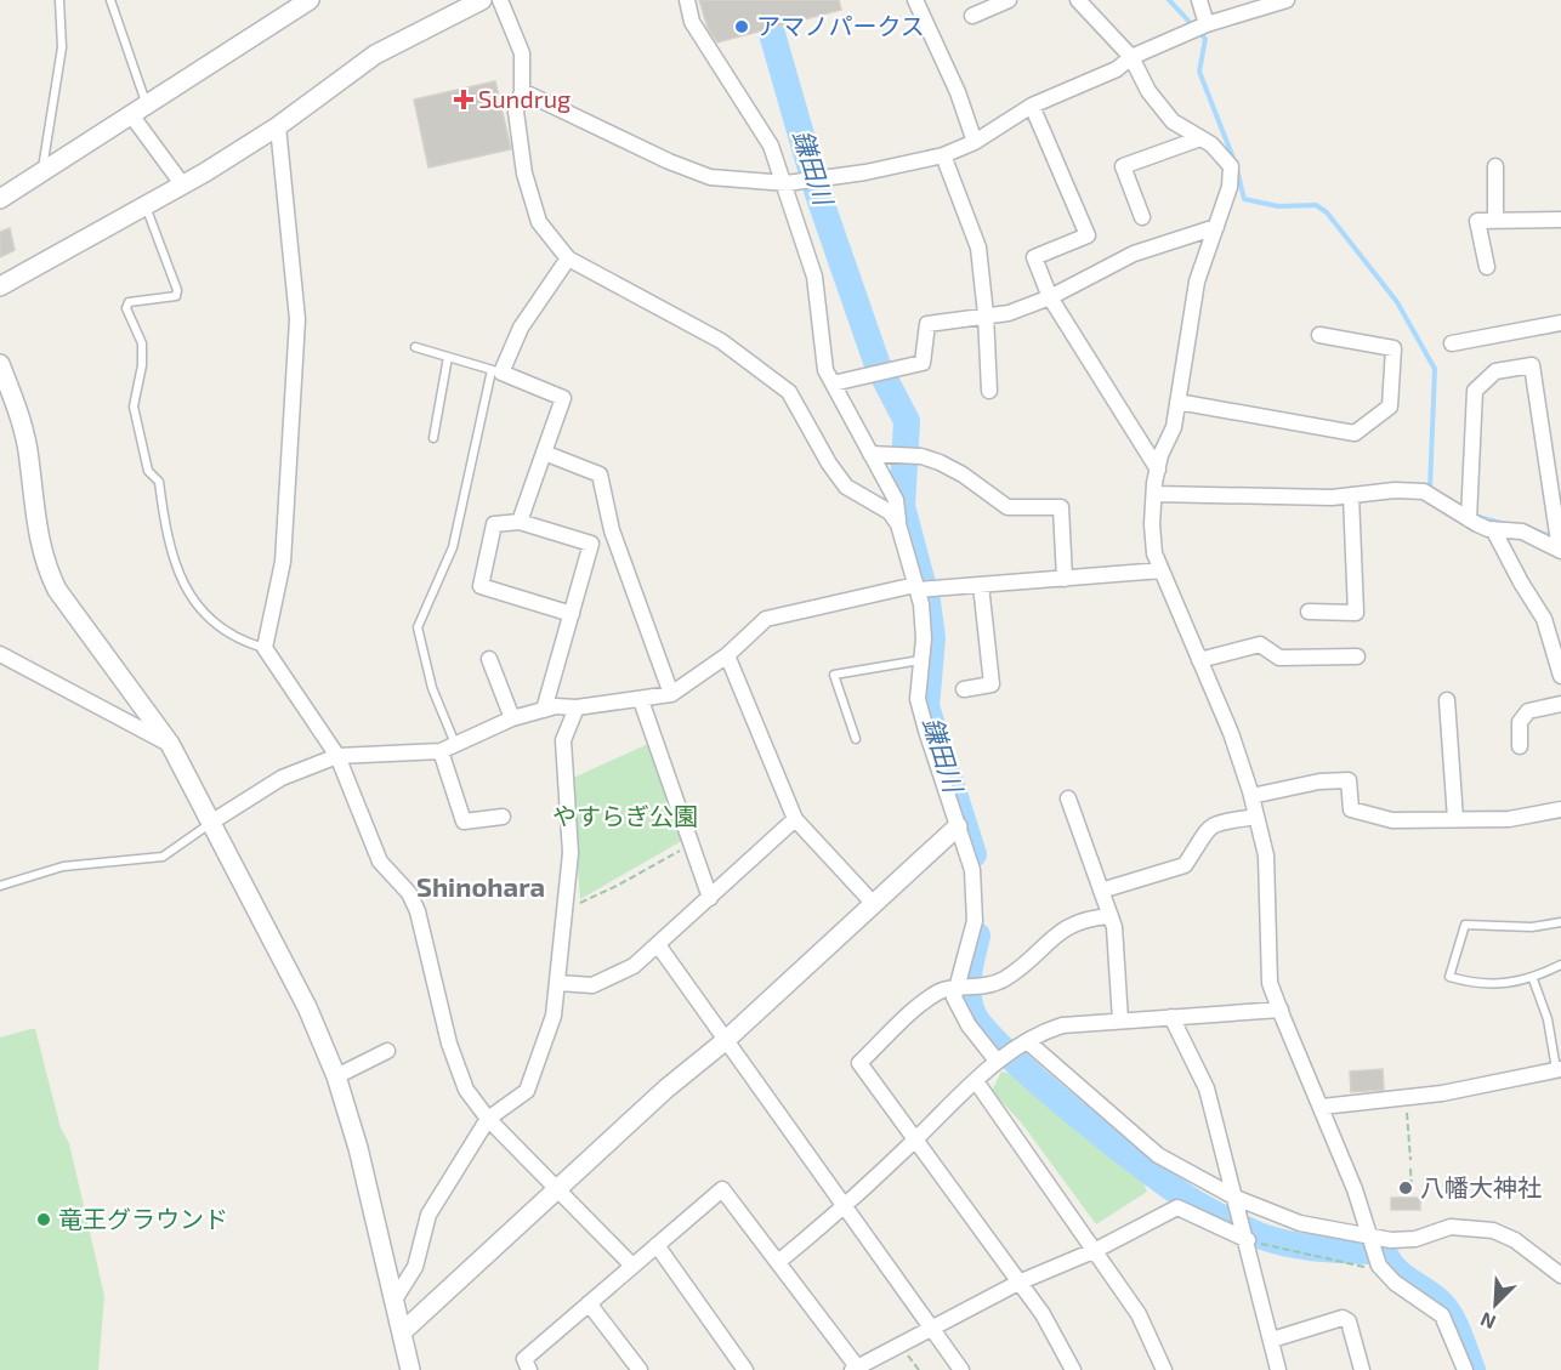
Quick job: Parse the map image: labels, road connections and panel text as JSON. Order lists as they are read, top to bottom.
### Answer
{
  "districts": ["Shinohara"],
  "water": ["鎌田川"],
  "parks": ["やすらぎ公園"],
  "places": {
    "other": ["アマノパークス", "八幡大神社", "竜王グラウンド"],
    "health": ["Sundrug"]
  },
  "north": "bottom left"
}
